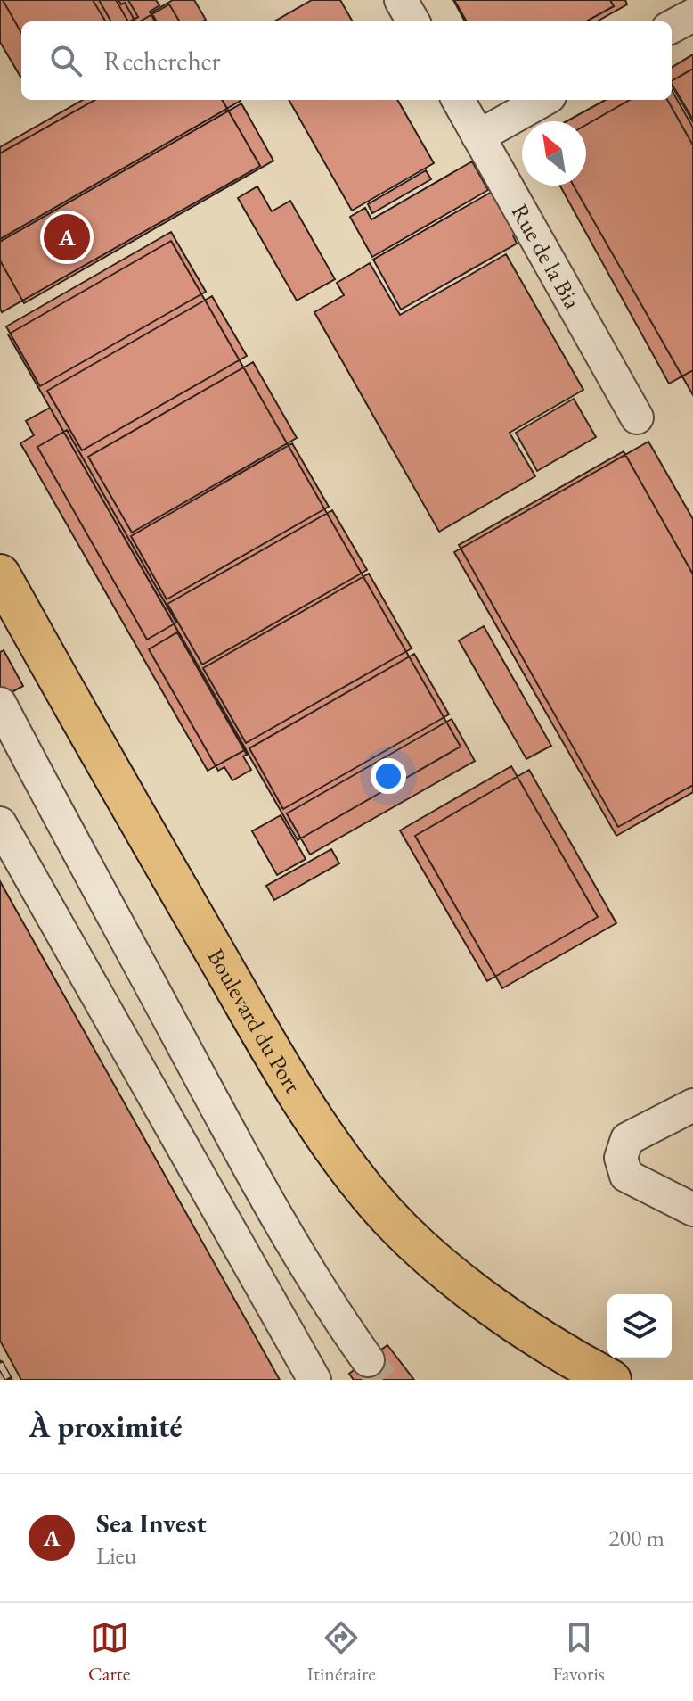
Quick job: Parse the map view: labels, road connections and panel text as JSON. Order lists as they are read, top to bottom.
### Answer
{
  "streets": {
    "main road": ["Boulevard du Port"],
    "street": ["Rue de la Bia"]
  },
  "north": "top left",
  "page": {
    "search": "Rechercher",
    "pins": "A",
    "heading": "À proximité",
    "list": [
      {
        "mark": "A",
        "name": "Sea Invest",
        "note": "Lieu",
        "value": "200 m"
      }
    ],
    "nav": ["Carte", "Itinéraire", "Favoris"]
  }
}
